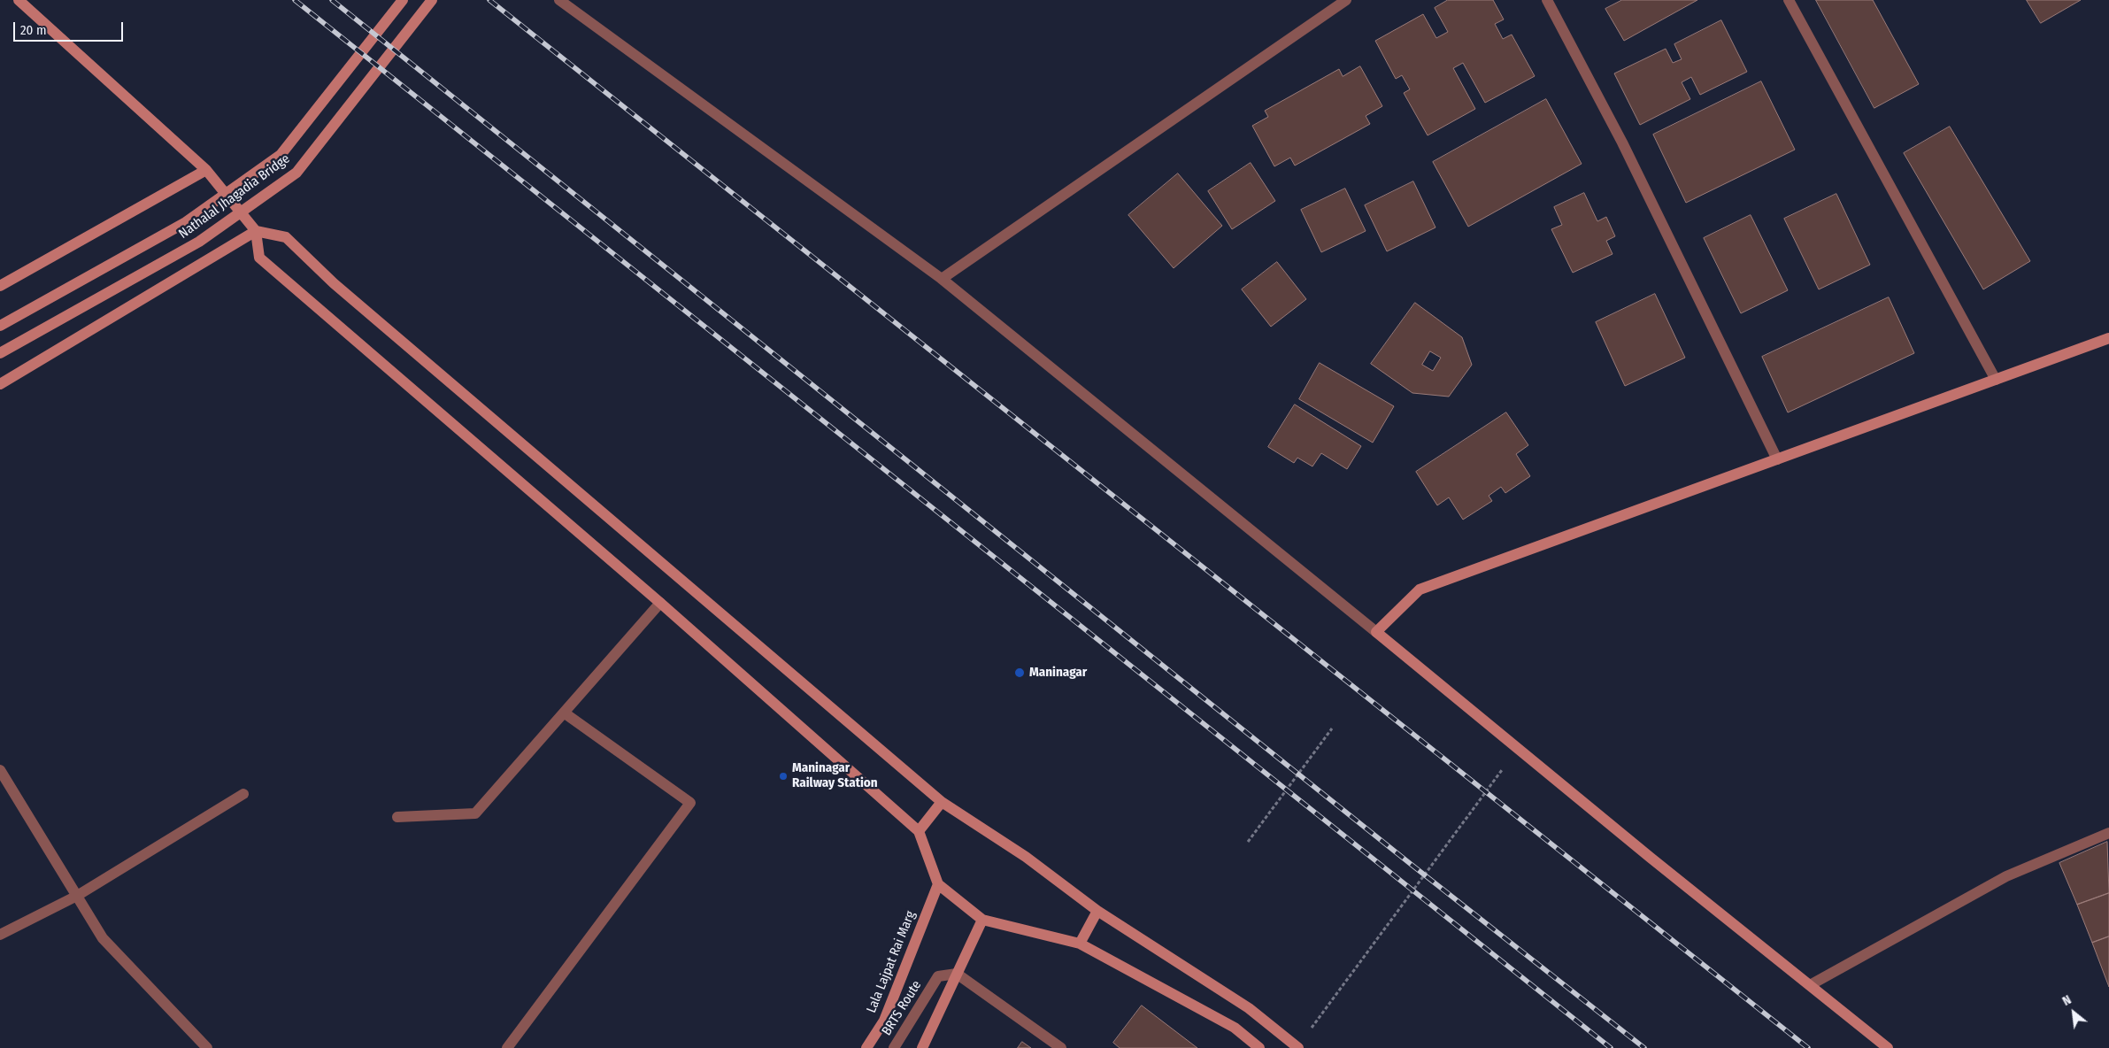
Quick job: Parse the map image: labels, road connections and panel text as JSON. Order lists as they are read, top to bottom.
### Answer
{
  "streets": {
    "street": ["Nathalal Jhagadia Bridge", "Lala Lajpat Rai Marg", "BRTS Route"]
  },
  "places": ["Maninagar", "Maninagar Railway Station"],
  "scale_bar": "20 m",
  "north": "top left"
}
